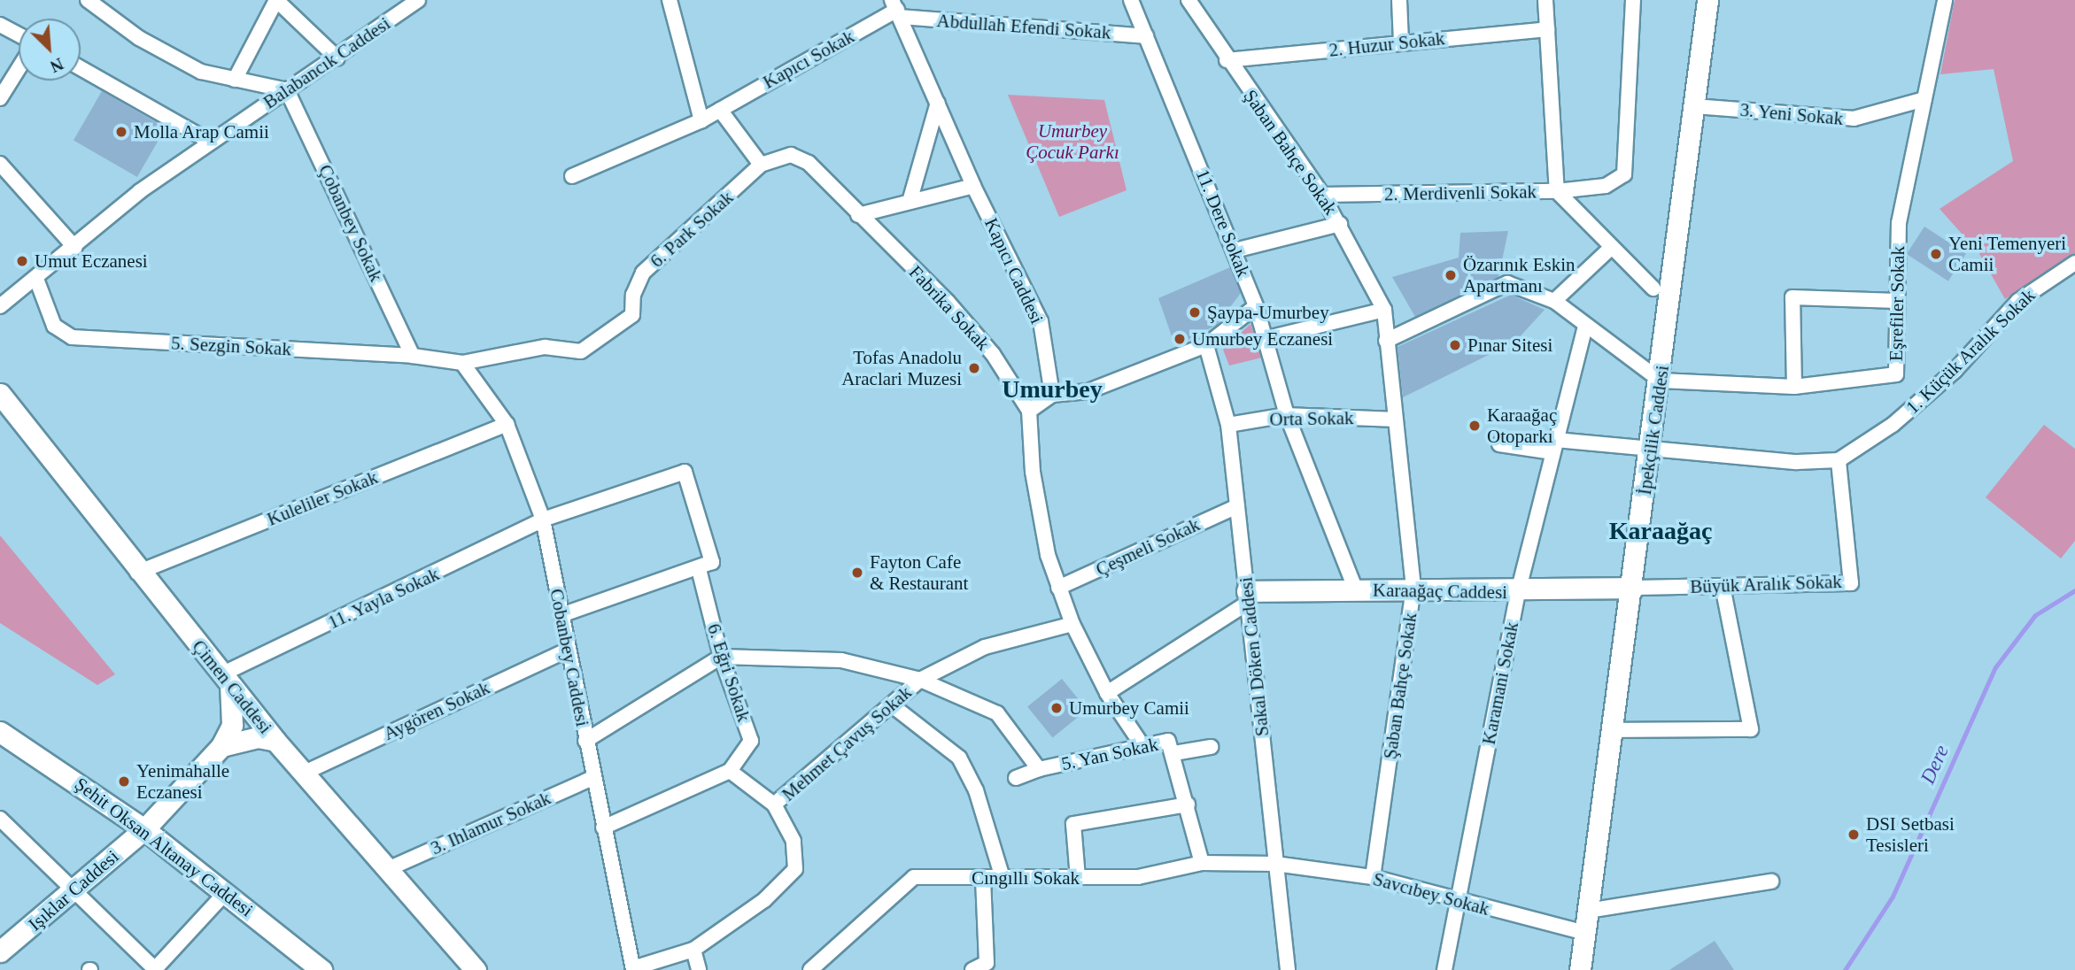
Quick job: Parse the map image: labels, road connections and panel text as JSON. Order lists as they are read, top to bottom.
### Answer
{
  "streets": {
    "main road": [
      "İpekçilik Caddesi",
      "Karaağaç Caddesi",
      "Çimen Caddesi",
      "Şehit Oksan Altanay Caddesi",
      "Işıklar Caddesi"
    ],
    "street": [
      "Abdullah Efendi Sokak",
      "2. Huzur Sokak",
      "Kapıcı Sokak",
      "Balabancık Caddesi",
      "3. Yeni Sokak",
      "Şaban Bahçe Sokak",
      "2. Merdivenli Sokak",
      "Çobanbey Sokak",
      "11. Dere Sokak",
      "6. Park Sokak",
      "Kapıcı Caddesi",
      "Eşrefiler Sokak",
      "Fabrika Sokak",
      "5. Sezgin Sokak",
      "1. Küçük Aralık Sokak",
      "Orta Sokak",
      "Kuleliler Sokak",
      "Çeşmeli Sokak",
      "Büyük Aralık Sokak",
      "11. Yayla Sokak",
      "Sakal Döken Caddesi",
      "Cobanbey Caddesi",
      "6. Eğri Sokak",
      "Karamani Sokak",
      "Aygören Sokak",
      "Mehmet Çavuş Sokak",
      "5. Yan Sokak",
      "3. Ihlamur Sokak",
      "Cıngıllı Sokak",
      "Savcıbey Sokak"
    ]
  },
  "crossings": [
    ["Abdullah Efendi Sokak", "Kapıcı Sokak"],
    ["Abdullah Efendi Sokak", "11. Dere Sokak"],
    ["Abdullah Efendi Sokak", "Kapıcı Caddesi"],
    ["2. Huzur Sokak", "Şaban Bahçe Sokak"],
    ["Kapıcı Sokak", "Kapıcı Caddesi"],
    ["Balabancık Caddesi", "Çobanbey Sokak"],
    ["Balabancık Caddesi", "5. Sezgin Sokak"],
    ["3. Yeni Sokak", "Eşrefiler Sokak"],
    ["3. Yeni Sokak", "İpekçilik Caddesi"],
    ["Şaban Bahçe Sokak", "2. Merdivenli Sokak"],
    ["Şaban Bahçe Sokak", "Orta Sokak"],
    ["Şaban Bahçe Sokak", "Karaağaç Caddesi"],
    ["Şaban Bahçe Sokak", "Savcıbey Sokak"],
    ["Çobanbey Sokak", "5. Sezgin Sokak"],
    ["11. Dere Sokak", "Orta Sokak"],
    ["11. Dere Sokak", "Karaağaç Caddesi"],
    ["6. Park Sokak", "Fabrika Sokak"],
    ["6. Park Sokak", "5. Sezgin Sokak"],
    ["6. Park Sokak", "Cobanbey Caddesi"],
    ["Eşrefiler Sokak", "İpekçilik Caddesi"],
    ["5. Sezgin Sokak", "Cobanbey Caddesi"],
    ["1. Küçük Aralık Sokak", "Büyük Aralık Sokak"],
    ["Orta Sokak", "Sakal Döken Caddesi"],
    ["İpekçilik Caddesi", "Büyük Aralık Sokak"],
    ["İpekçilik Caddesi", "Karaağaç Caddesi"],
    ["İpekçilik Caddesi", "Savcıbey Sokak"],
    ["Kuleliler Sokak", "Cobanbey Caddesi"],
    ["Kuleliler Sokak", "Çimen Caddesi"],
    ["Çeşmeli Sokak", "Sakal Döken Caddesi"],
    ["Büyük Aralık Sokak", "Karaağaç Caddesi"],
    ["Karaağaç Caddesi", "Sakal Döken Caddesi"],
    ["Karaağaç Caddesi", "Karamani Sokak"],
    ["11. Yayla Sokak", "Cobanbey Caddesi"],
    ["11. Yayla Sokak", "6. Eğri Sokak"],
    ["11. Yayla Sokak", "Çimen Caddesi"],
    ["Sakal Döken Caddesi", "Cıngıllı Sokak"],
    ["Sakal Döken Caddesi", "Savcıbey Sokak"],
    ["Cobanbey Caddesi", "Aygören Sokak"],
    ["Cobanbey Caddesi", "Mehmet Çavuş Sokak"],
    ["Cobanbey Caddesi", "3. Ihlamur Sokak"],
    ["6. Eğri Sokak", "5. Yan Sokak"],
    ["Karamani Sokak", "Savcıbey Sokak"],
    ["Çimen Caddesi", "Aygören Sokak"],
    ["Çimen Caddesi", "3. Ihlamur Sokak"],
    ["Mehmet Çavuş Sokak", "5. Yan Sokak"],
    ["Şehit Oksan Altanay Caddesi", "Işıklar Caddesi"],
    ["Cıngıllı Sokak", "Savcıbey Sokak"]
  ],
  "districts": ["Umurbey", "Karaağaç"],
  "water": ["Dere"],
  "parks": ["Umurbey Çocuk Parkı"],
  "places": [
    "Molla Arap Camii",
    "Yeni Temenyeri Camii",
    "Umut Eczanesi",
    "Özarınık Eskin Apartmanı",
    "Şaypa-Umurbey",
    "Umurbey Eczanesi",
    "Pınar Sitesi",
    "Tofas Anadolu Araclari Muzesi",
    "Karaağaç Otoparkı",
    "Fayton Cafe & Restaurant",
    "Umurbey Camii",
    "Yenimahalle Eczanesi",
    "DSI Setbasi Tesisleri"
  ],
  "north": "bottom right"
}
